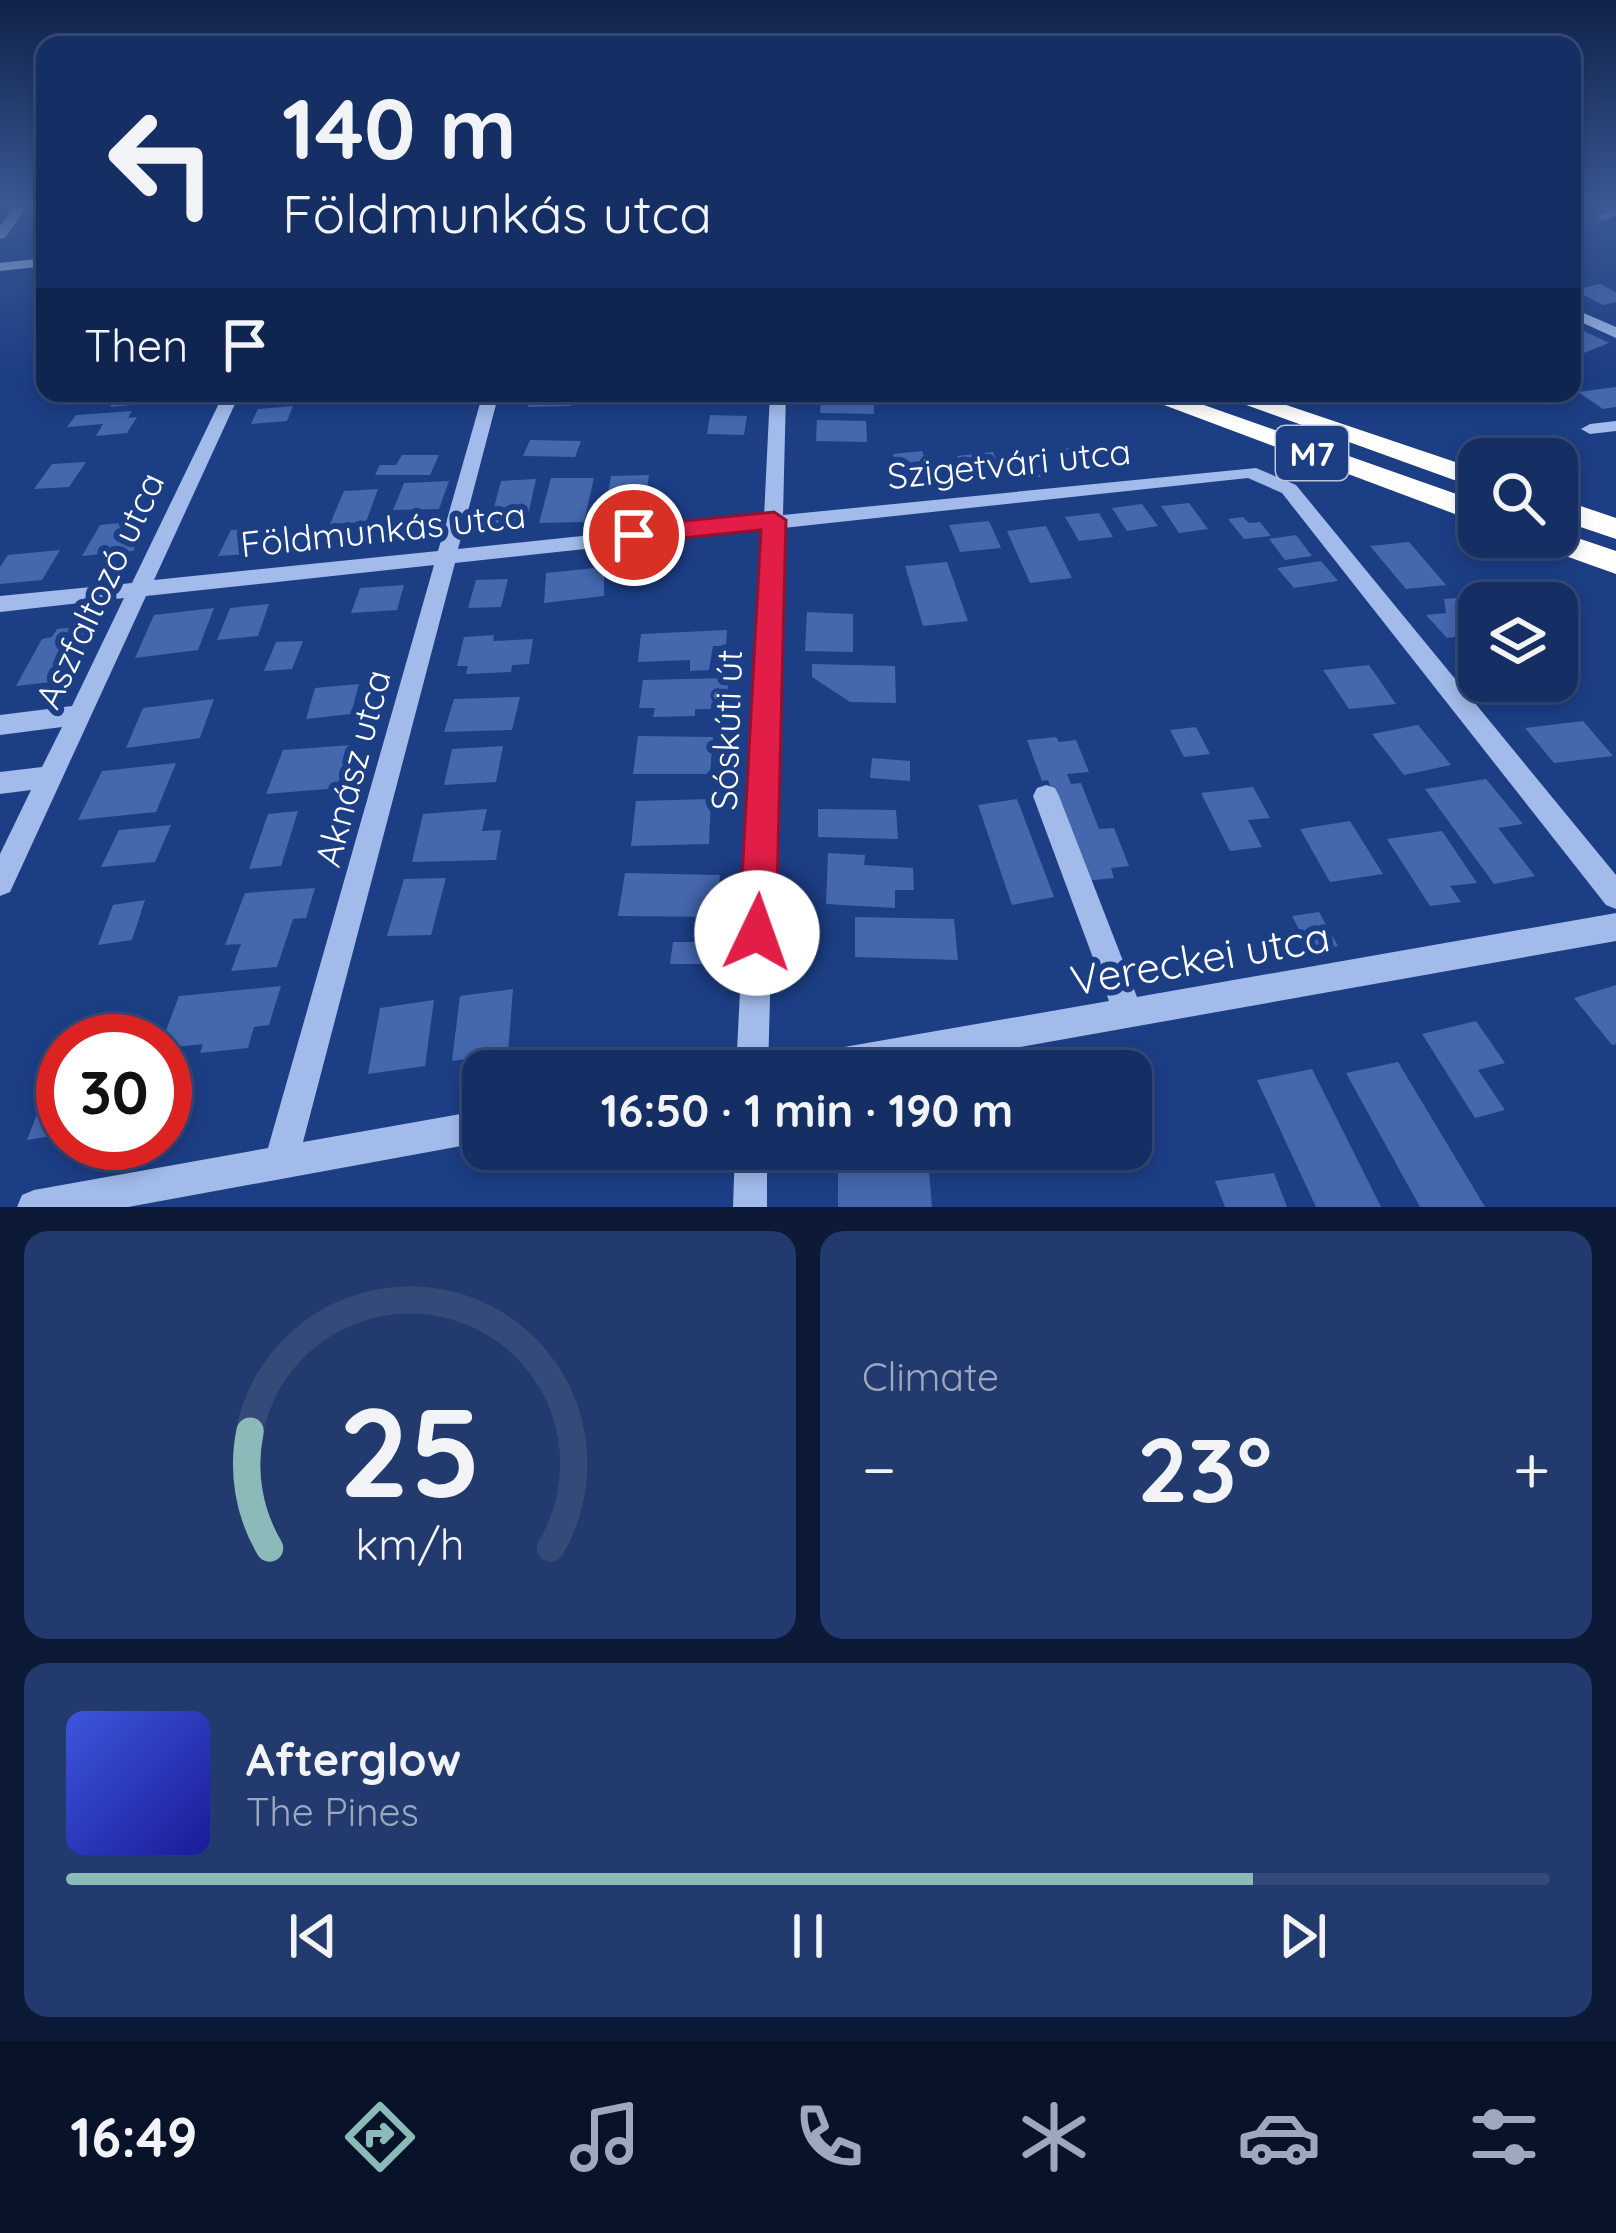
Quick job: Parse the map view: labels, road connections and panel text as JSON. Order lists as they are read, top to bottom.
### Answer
{
  "streets": {
    "highway": ["M7"],
    "street": [
      "Szigetvári utca",
      "Földmunkás utca",
      "Aszfaltozó utca",
      "Sóskúti út",
      "Aknász utca",
      "Vereckei utca"
    ]
  },
  "crossings": [
    ["Szigetvári utca", "Földmunkás utca"],
    ["Szigetvári utca", "Sóskúti út"],
    ["Földmunkás utca", "Aszfaltozó utca"],
    ["Földmunkás utca", "Sóskúti út"],
    ["Földmunkás utca", "Aknász utca"]
  ],
  "page": {
    "turn": ["140 m", "Földmunkás utca"],
    "then": "Then",
    "limit": "30",
    "trip": "16:50 · 1 min · 190 m",
    "tile": "Climate",
    "heat": ["−", "23°", "+"],
    "song": ["Afterglow", "The Pines"],
    "tabs": "16:49",
    "gauge": ["25", "km/h"]
  }
}
